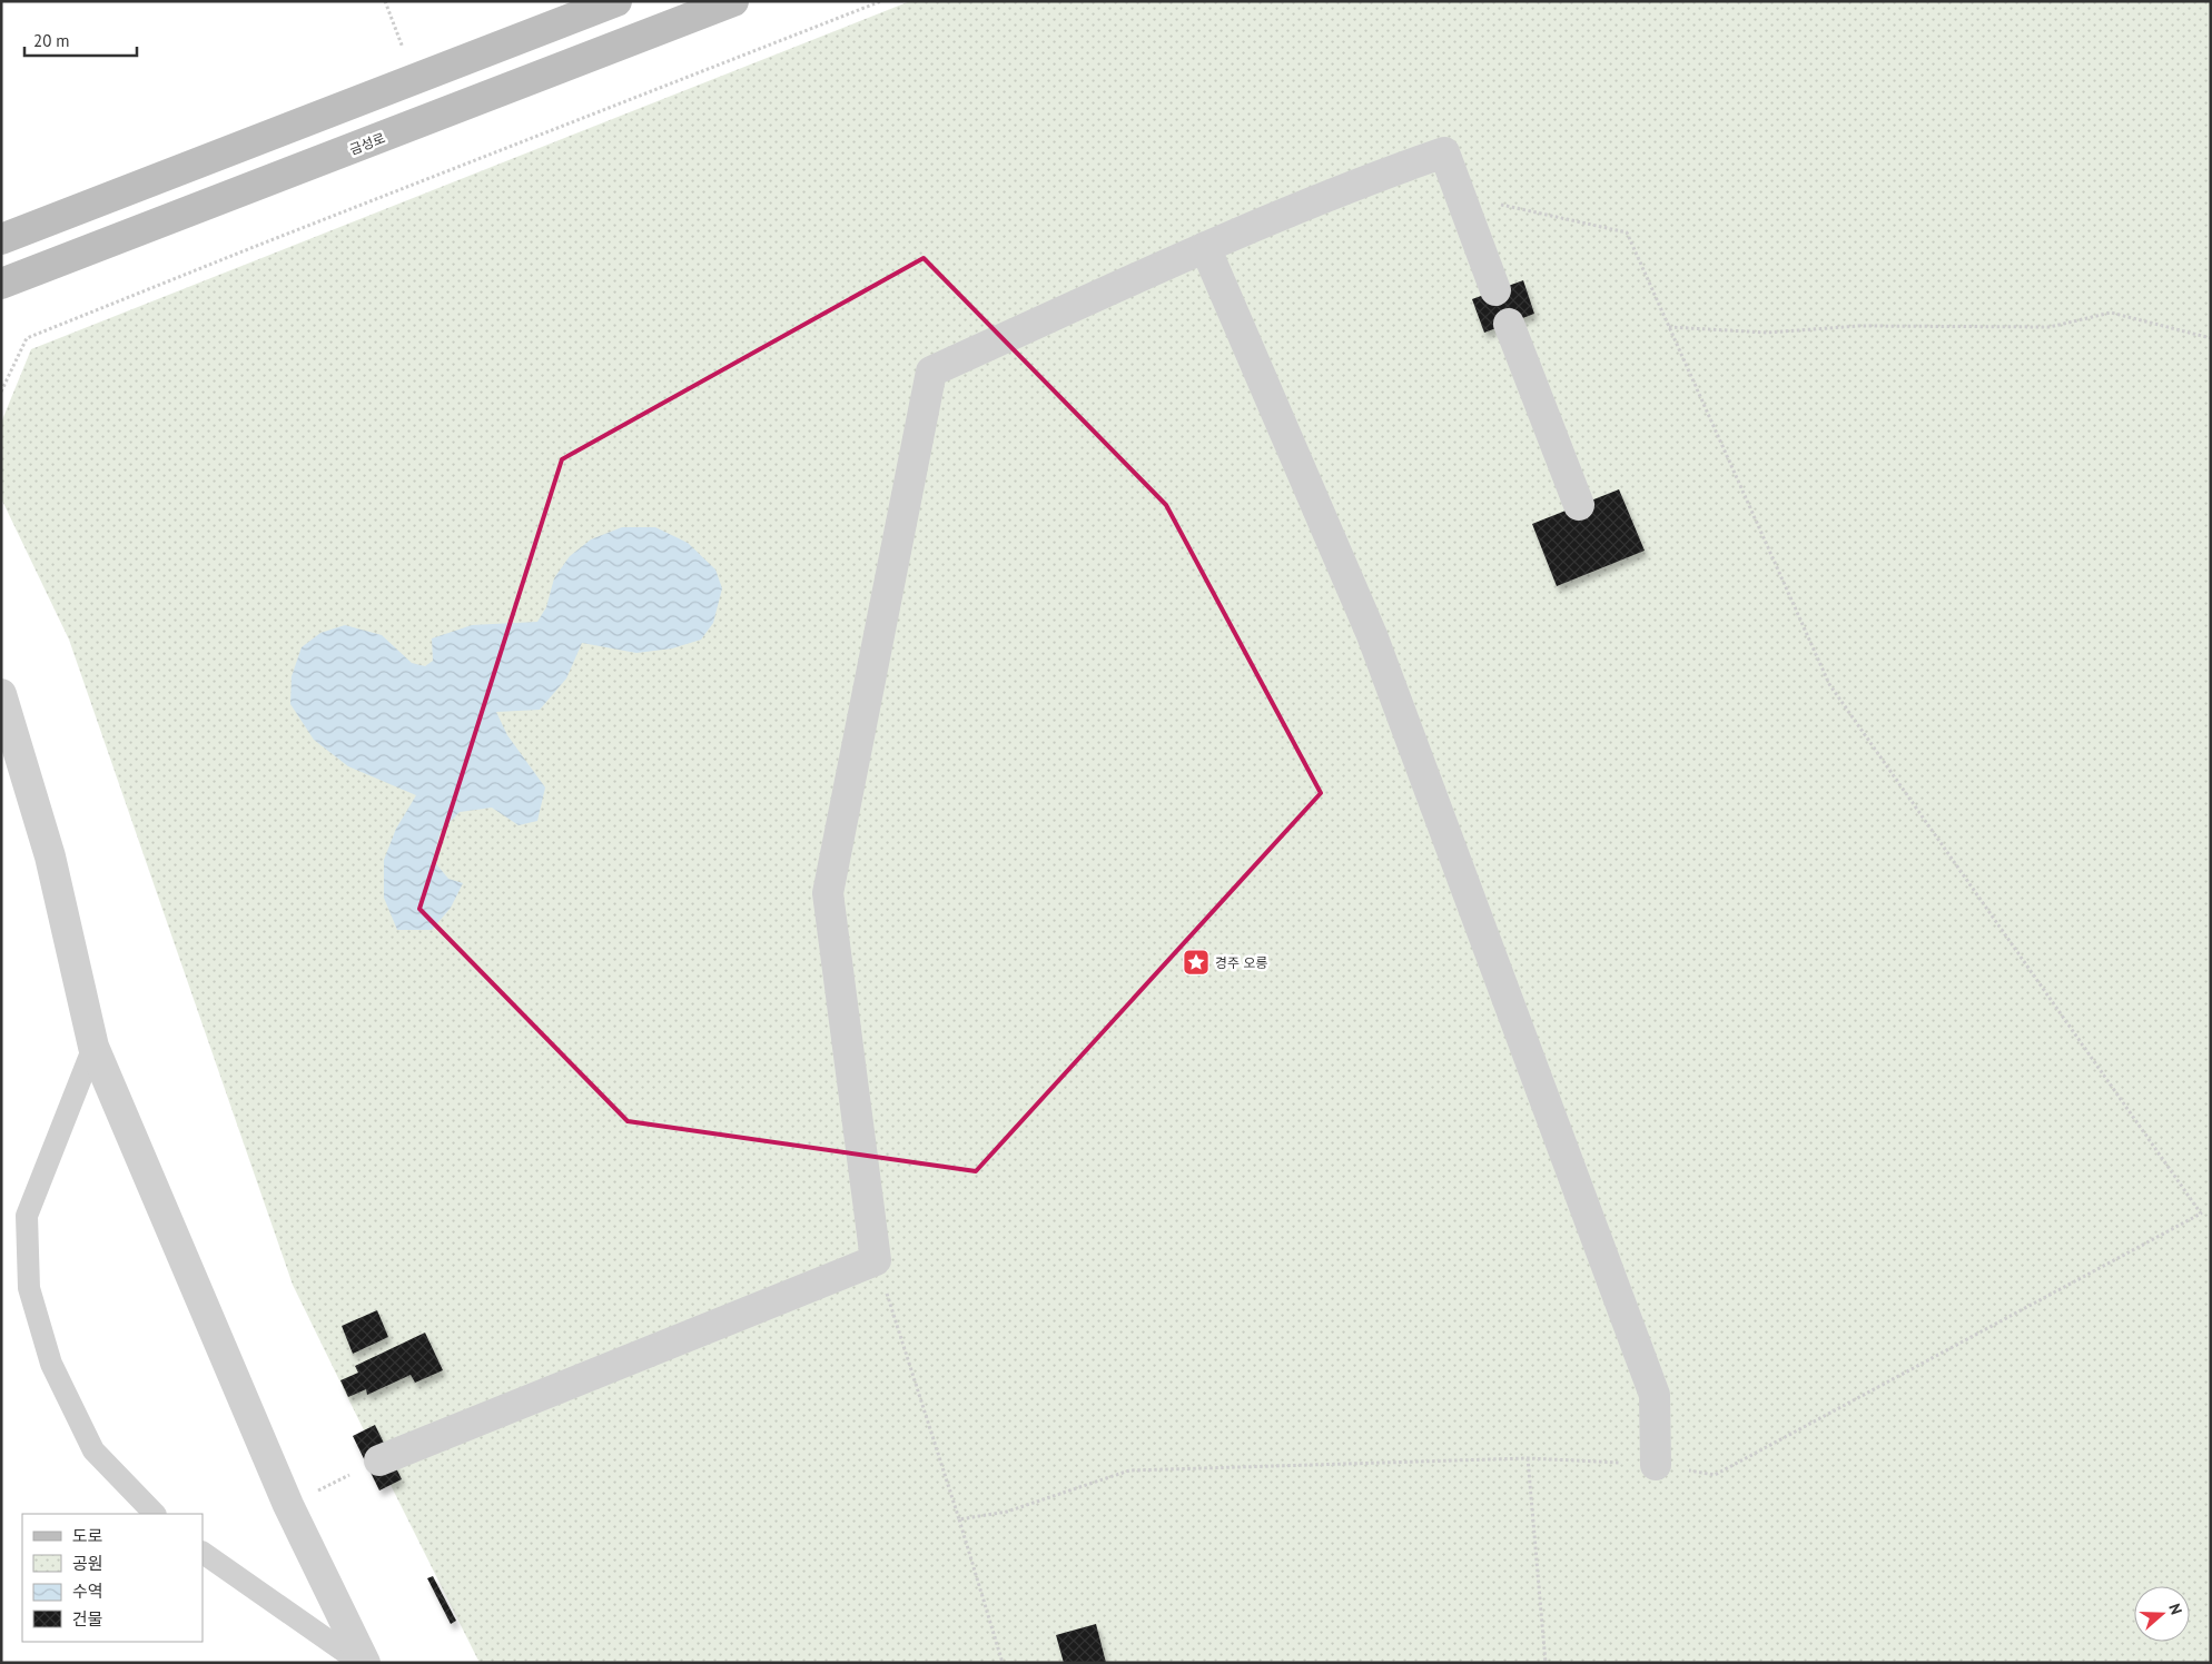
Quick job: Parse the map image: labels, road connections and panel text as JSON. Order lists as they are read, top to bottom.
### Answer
{
  "streets": {
    "street": ["금성로"]
  },
  "places": {
    "place": ["경주 오릉"]
  },
  "legend": [
    "도로",
    "공원",
    "수역",
    "건물"
  ],
  "scale_bar": "20 m",
  "north": "right"
}
